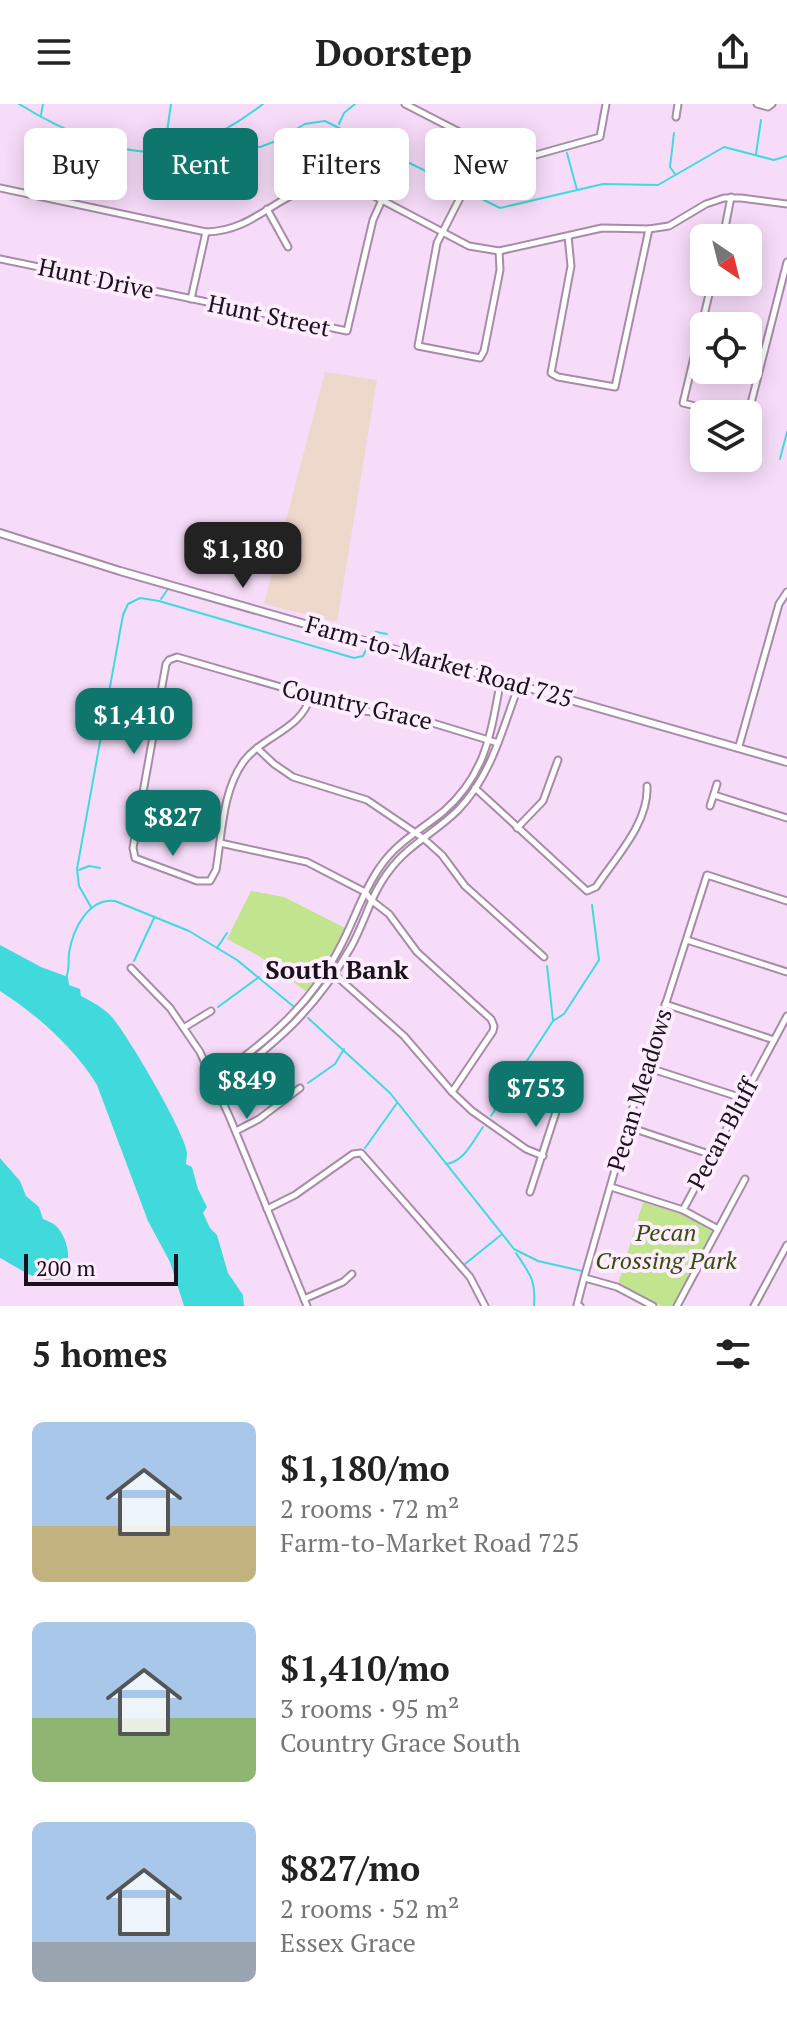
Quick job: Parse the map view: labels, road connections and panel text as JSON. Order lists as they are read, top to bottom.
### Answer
{
  "streets": {
    "street": [
      "Hunt Drive",
      "Hunt Street",
      "Farm-to-Market Road 725",
      "Country Grace",
      "Pecan Meadows",
      "Pecan Bluff"
    ]
  },
  "crossings": [
    ["Hunt Drive", "Hunt Street"]
  ],
  "districts": ["South Bank"],
  "parks": ["Pecan Crossing Park"],
  "scale_bar": "200 m",
  "north": "bottom right",
  "page": {
    "header": "Doorstep",
    "chip": [
      "Buy",
      "Rent",
      "Filters",
      "New"
    ],
    "price": [
      "$1,180",
      "$1,410",
      "$827",
      "$849",
      "$753"
    ],
    "scale": "200 m",
    "heading": "5 homes",
    "list": [
      {
        "name": "$1,180/mo",
        "note": "2 rooms · 72 m² · Farm-to-Market Road 725"
      },
      {
        "name": "$1,410/mo",
        "note": "3 rooms · 95 m² · Country Grace South"
      },
      {
        "name": "$827/mo",
        "note": "2 rooms · 52 m² · Essex Grace"
      }
    ]
  }
}
